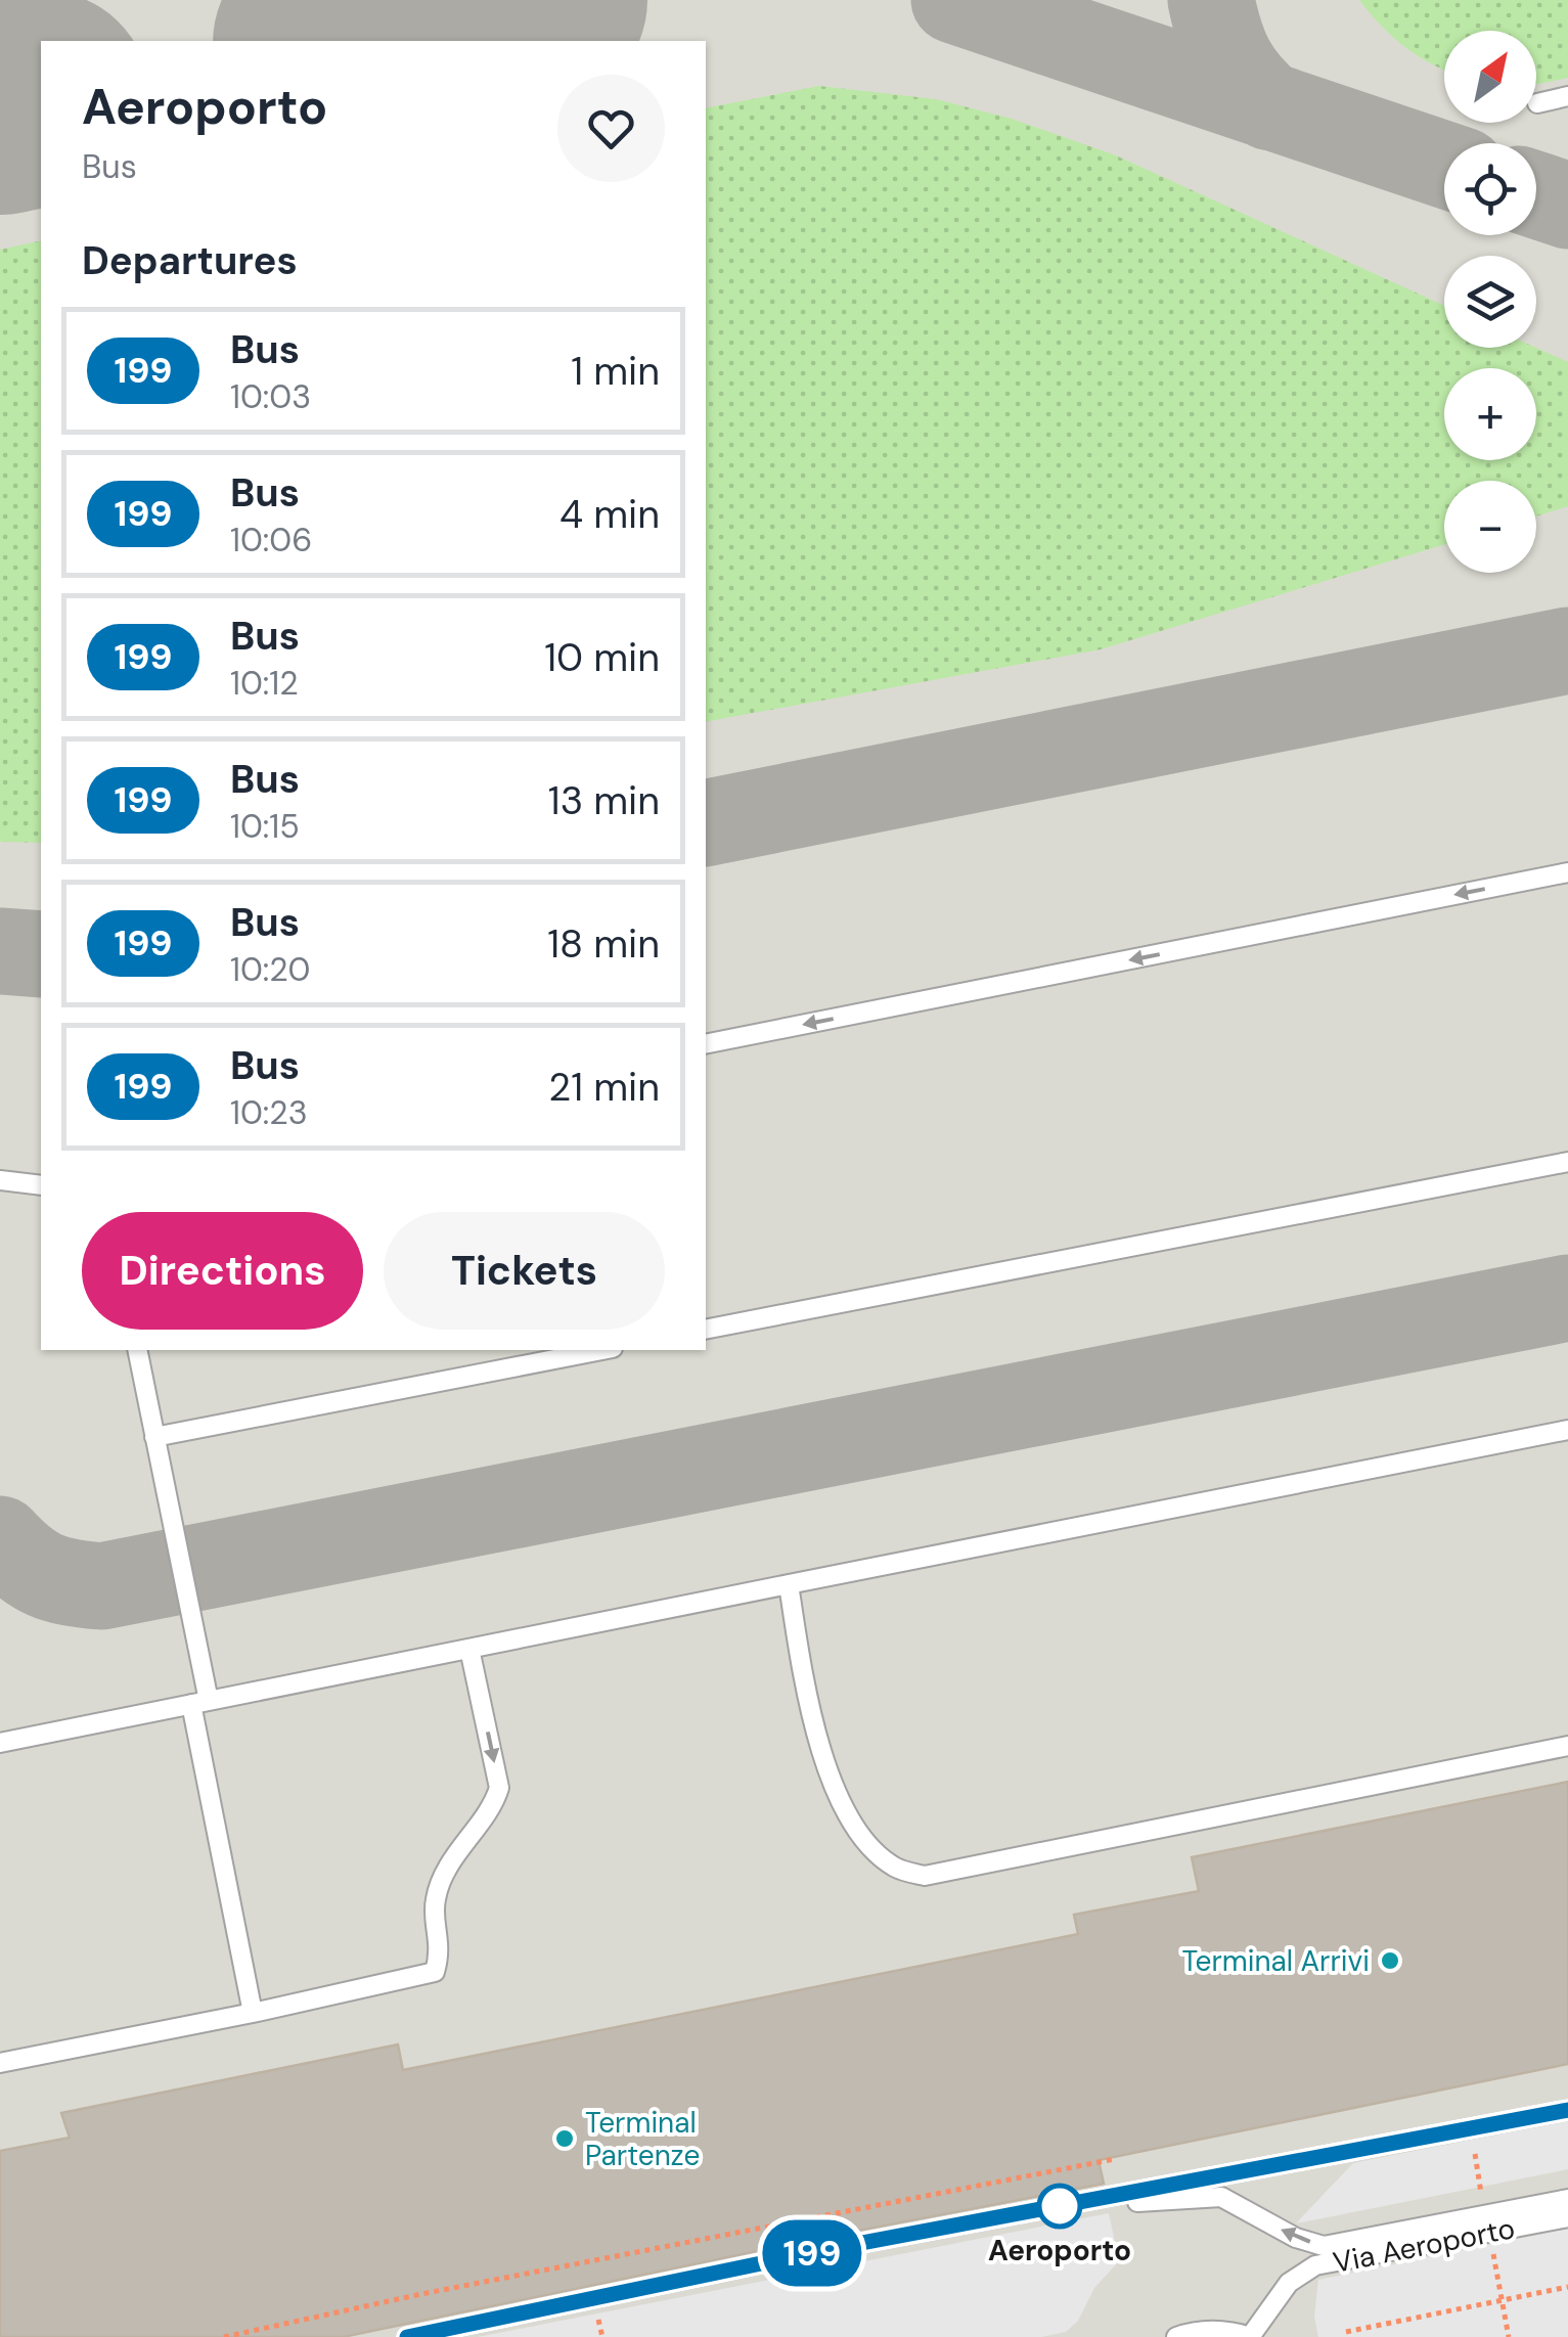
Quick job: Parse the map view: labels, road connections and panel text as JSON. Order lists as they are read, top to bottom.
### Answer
{
  "streets": {
    "lane": ["Via Aeroporto"]
  },
  "places": ["Terminal Arrivi", "Terminal Partenze", "Aeroporto"],
  "lines": ["bus line 199"],
  "north": "top right",
  "page": {
    "on_map": "199",
    "map_buttons": ["+", "−"],
    "heading": [
      ["Aeroporto", "Bus"],
      "Departures"
    ],
    "list": [
      {
        "mark": "199",
        "name": "Bus",
        "note": "10:03",
        "value": "1 min"
      },
      {
        "mark": "199",
        "name": "Bus",
        "note": "10:06",
        "value": "4 min"
      },
      {
        "mark": "199",
        "name": "Bus",
        "note": "10:12",
        "value": "10 min"
      },
      {
        "mark": "199",
        "name": "Bus",
        "note": "10:15",
        "value": "13 min"
      },
      {
        "mark": "199",
        "name": "Bus",
        "note": "10:20",
        "value": "18 min"
      },
      {
        "mark": "199",
        "name": "Bus",
        "note": "10:23",
        "value": "21 min"
      }
    ],
    "buttons": ["Directions", "Tickets"]
  }
}
